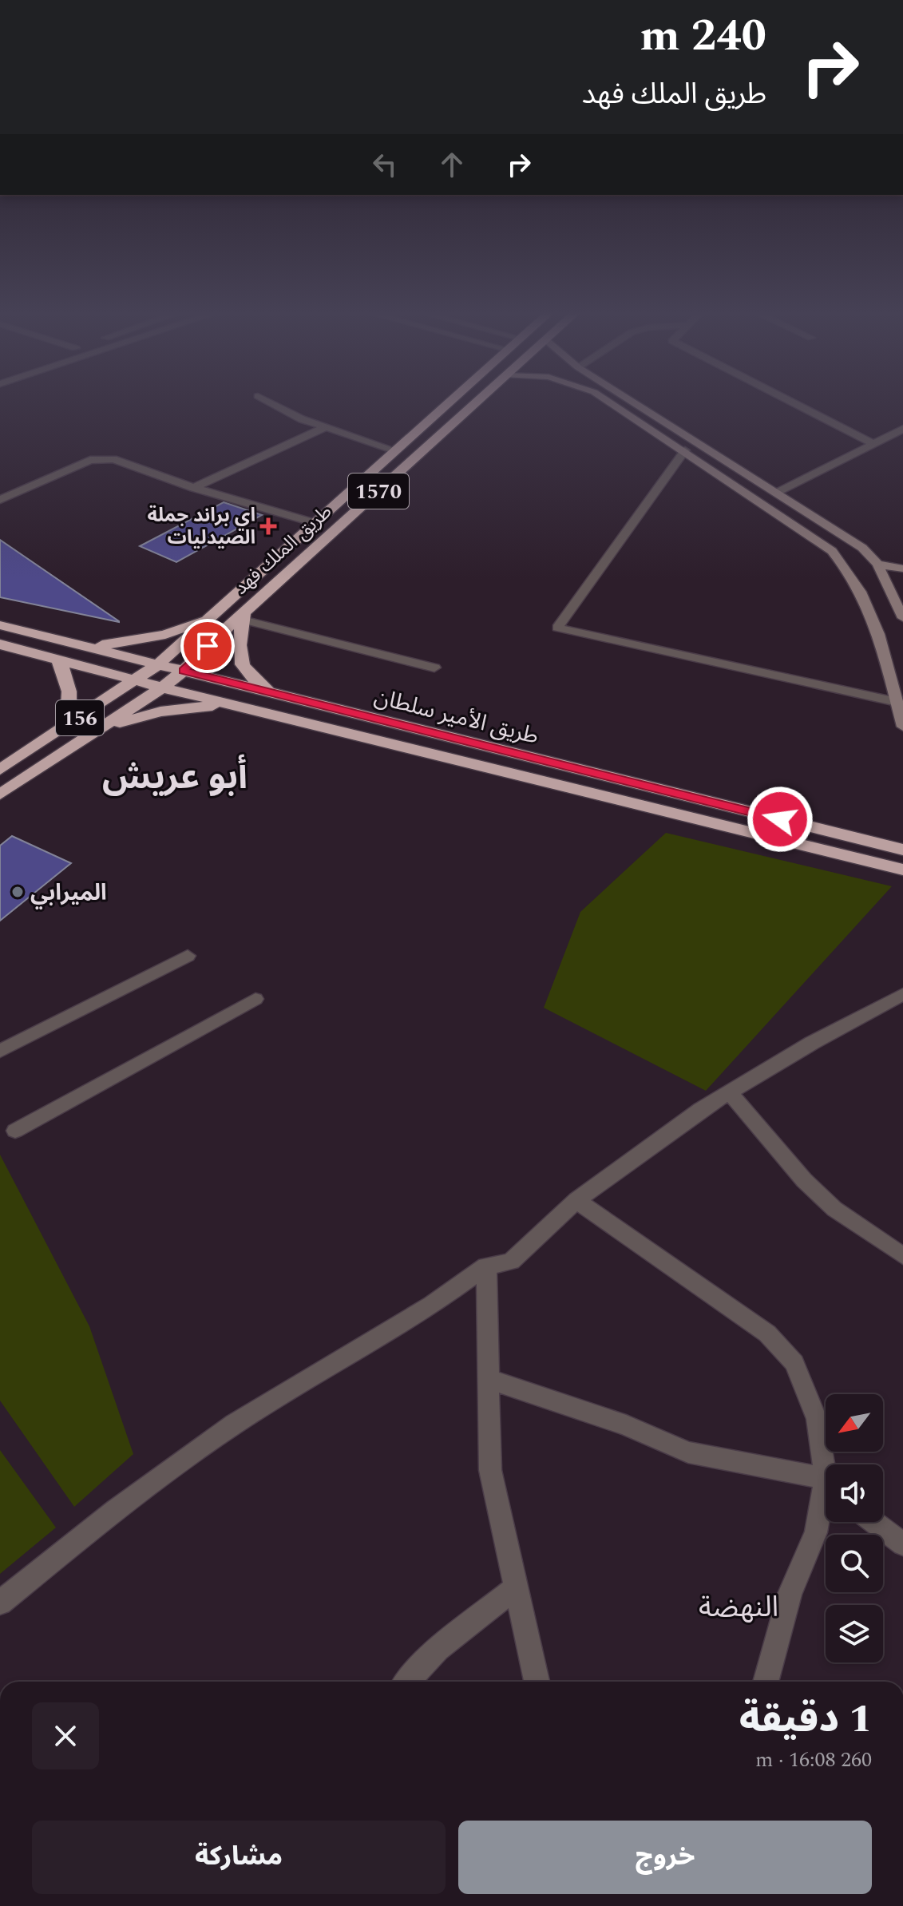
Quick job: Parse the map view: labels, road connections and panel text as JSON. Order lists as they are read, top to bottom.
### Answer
{
  "streets": {
    "highway": [
      "1570",
      "طريق الملك فهد",
      "طريق الأمير سلطان",
      "156"
    ]
  },
  "crossings": [
    ["طريق الملك فهد", "طريق الأمير سلطان"]
  ],
  "districts": ["أبو عريش", "النهضة"],
  "places": {
    "health": ["اي براند جملة الصيدليات"],
    "other": ["الميرابي"]
  },
  "north": "bottom left",
  "page": {
    "turn": ["240 m", "طريق الملك فهد"],
    "heading": ["1 دقيقة", "260 m · 16:08"],
    "buttons": ["خروج", "مشاركة"]
  }
}
